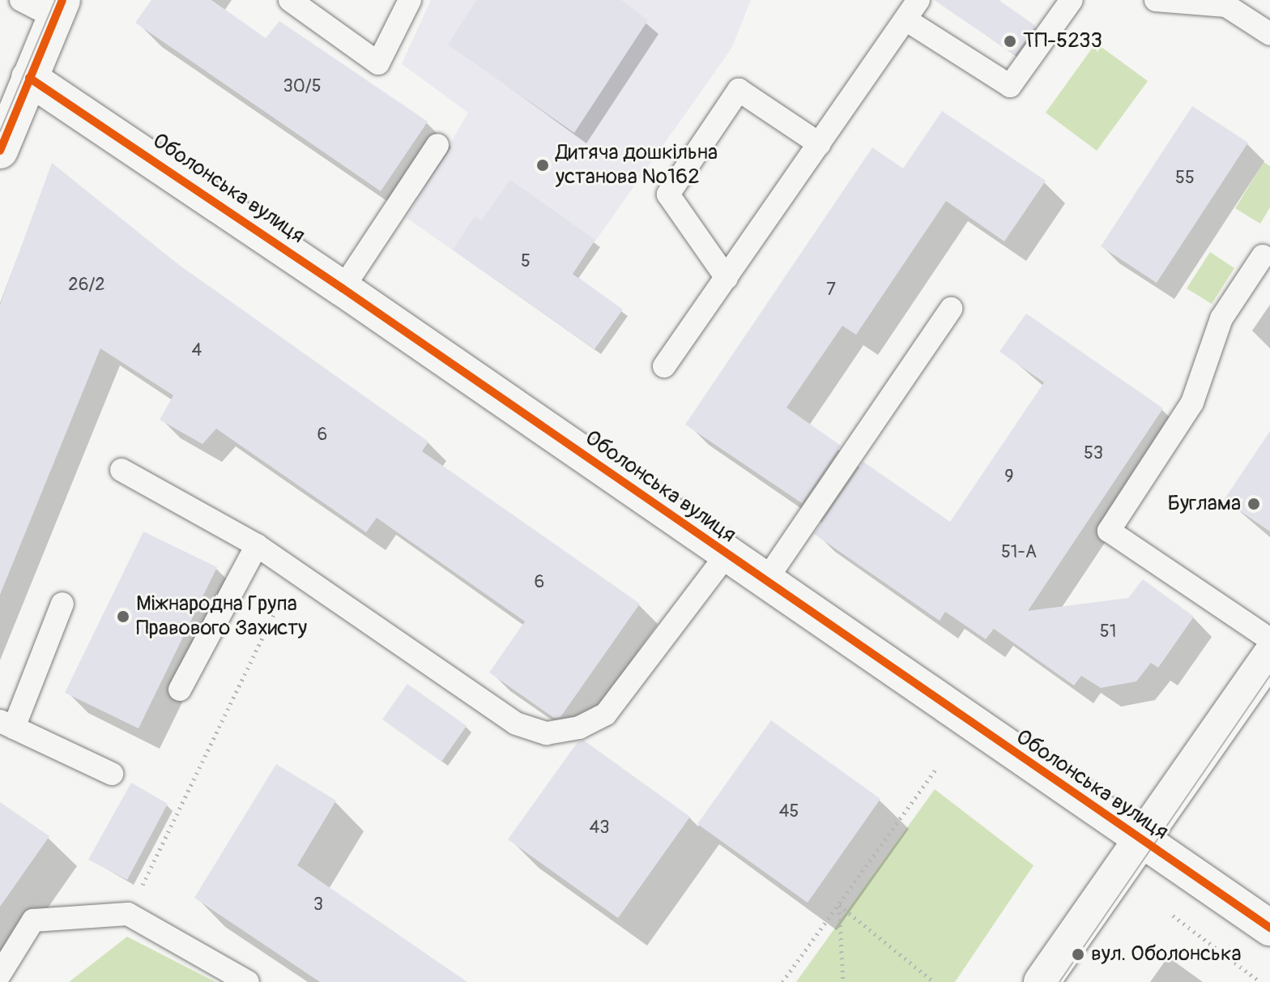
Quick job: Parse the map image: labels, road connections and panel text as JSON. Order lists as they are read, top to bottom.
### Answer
{
  "streets": {
    "street": ["Оболонська вулиця"]
  },
  "places": [
    "ТП-5233",
    "Дитяча дошкільна установа №162",
    "Буглама",
    "Міжнародна Група Правового Захисту",
    "вул. Оболонська"
  ],
  "house_numbers": [
    "30/5",
    "55",
    "5",
    "26/2",
    "7",
    "4",
    "6",
    "53",
    "9",
    "51-А",
    "6",
    "51",
    "45",
    "43",
    "3"
  ]
}
